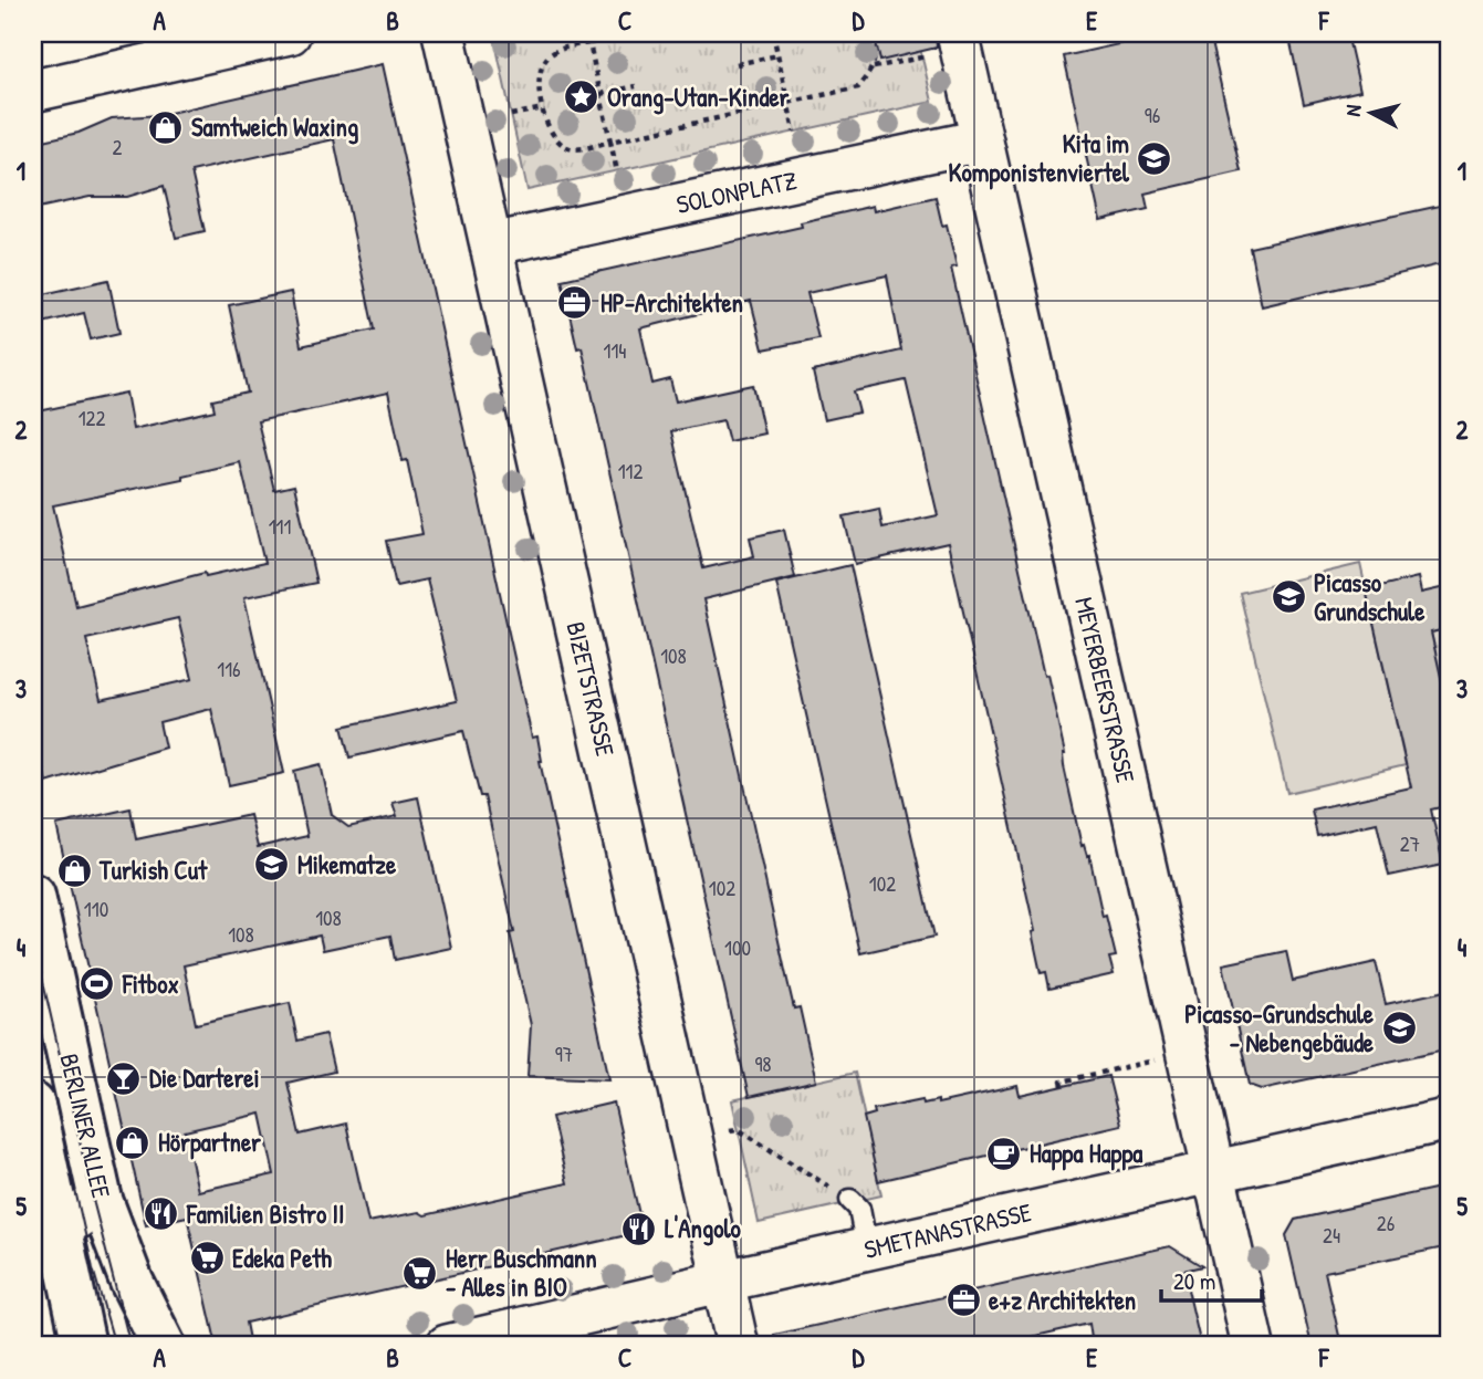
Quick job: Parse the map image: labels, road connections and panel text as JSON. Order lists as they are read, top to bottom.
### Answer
{
  "streets": {
    "main road": ["BERLINER ALLEE"],
    "street": [
      "SOLONPLATZ",
      "BIZETSTRASSE",
      "MEYERBEERSTRASSE",
      "SMETANASTRASSE"
    ]
  },
  "crossings": [
    ["SOLONPLATZ", "BIZETSTRASSE"],
    ["SOLONPLATZ", "MEYERBEERSTRASSE"],
    ["BIZETSTRASSE", "SMETANASTRASSE"],
    ["MEYERBEERSTRASSE", "SMETANASTRASSE"]
  ],
  "places": {
    "place": ["Orang-Utan-Kinder"],
    "shop": ["Samtweich Waxing", "Turkish Cut", "Hörpartner"],
    "school or university": [
      "Kita im Komponistenviertel",
      "Picasso Grundschule",
      "Mikematze",
      "Picasso-Grundschule - Nebengebäude"
    ],
    "office": ["HP-Architekten", "e+z Architekten"],
    "sports": ["Fitbox"],
    "bar": ["Die Darterei"],
    "cafe": ["Happa Happa"],
    "restaurant": ["Familien Bistro II", "L'Angolo"],
    "supermarket": ["Edeka Peth", "Herr Buschmann - Alles in BIO"]
  },
  "house_numbers": [
    "96",
    "2",
    "114",
    "122",
    "112",
    "111",
    "108",
    "116",
    "27",
    "102",
    "102",
    "110",
    "108",
    "108",
    "100",
    "97",
    "98",
    "26",
    "24"
  ],
  "scale_bar": "20 m",
  "north": "left",
  "grid": {
    "columns": [
      "A",
      "B",
      "C",
      "D",
      "E",
      "F"
    ],
    "rows": [
      "1",
      "2",
      "3",
      "4",
      "5"
    ]
  }
}
